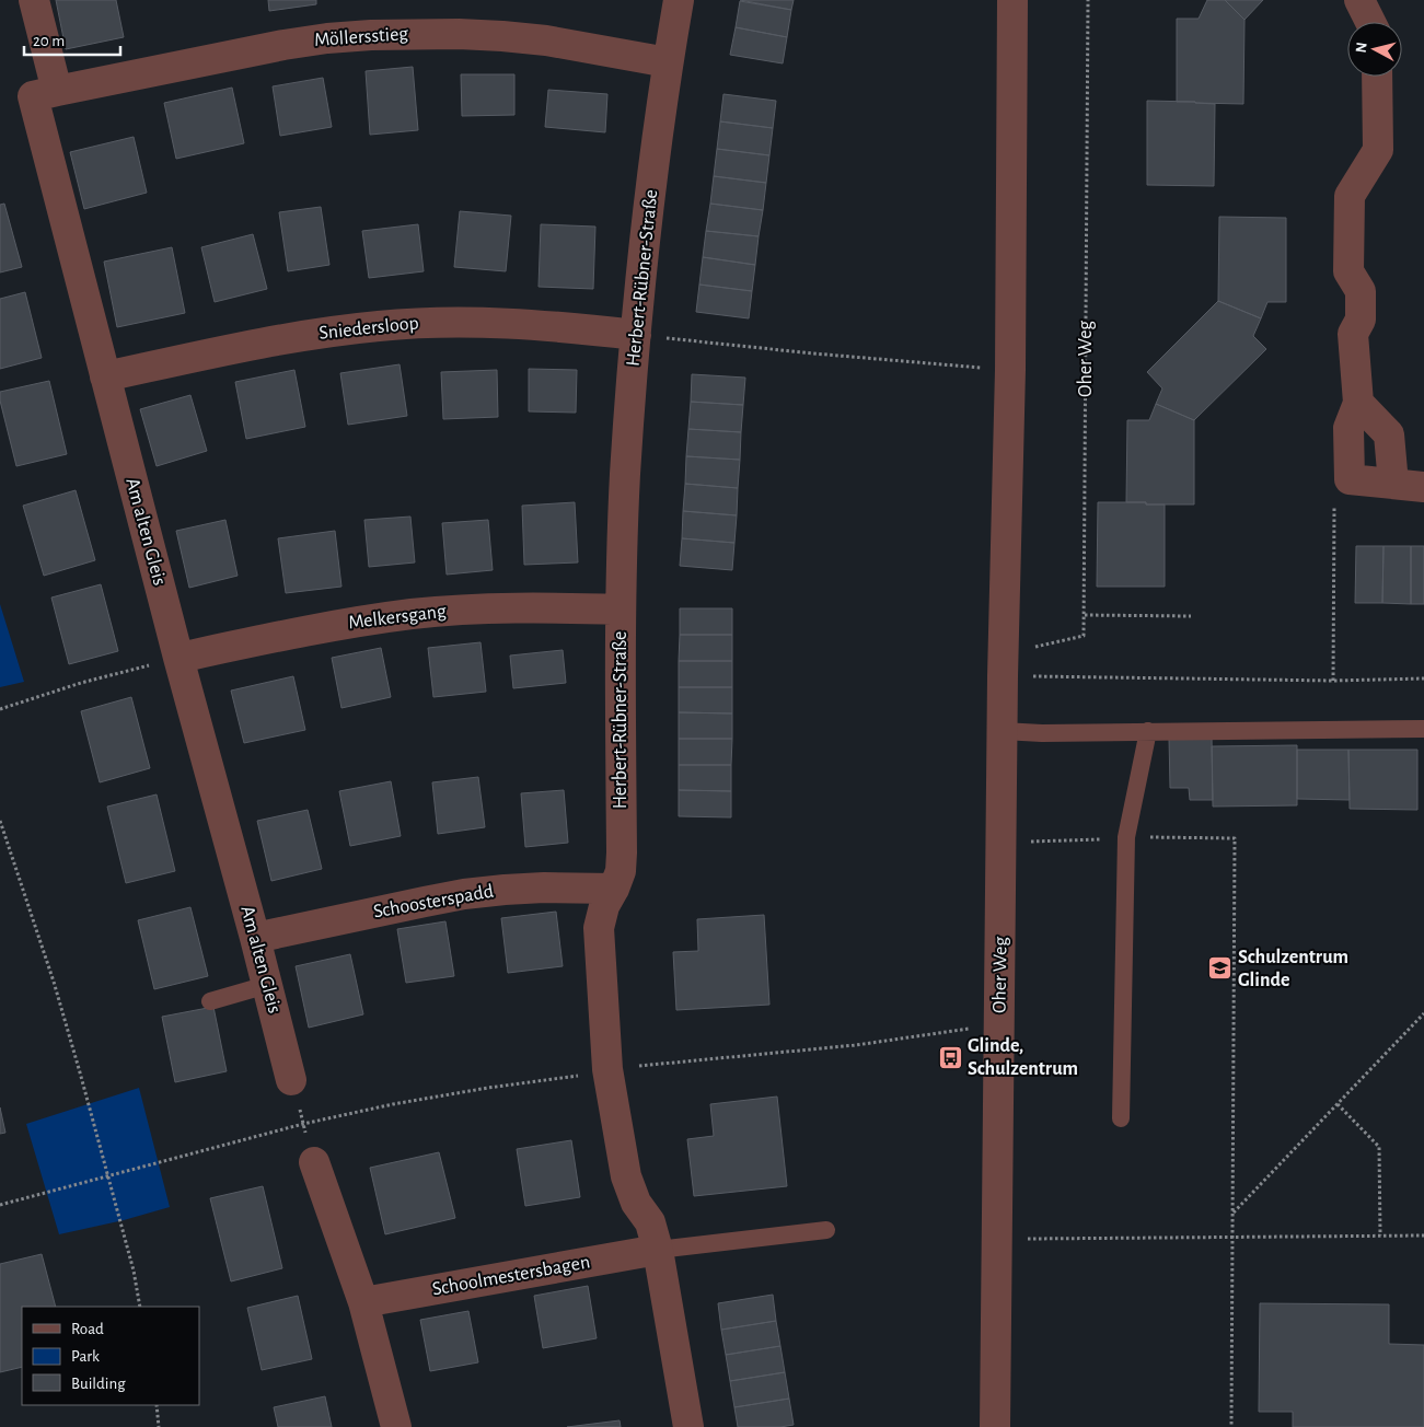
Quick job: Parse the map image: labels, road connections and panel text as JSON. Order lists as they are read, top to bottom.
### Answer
{
  "streets": {
    "street": [
      "Möllersstieg",
      "Herbert-Rübner-Straße",
      "Sniedersloop",
      "Oher Weg",
      "Am alten Gleis",
      "Melkersgang",
      "Schoosterspadd",
      "Schoolmestersbagen"
    ]
  },
  "crossings": [
    ["Möllersstieg", "Herbert-Rübner-Straße"],
    ["Möllersstieg", "Am alten Gleis"],
    ["Herbert-Rübner-Straße", "Sniedersloop"],
    ["Herbert-Rübner-Straße", "Melkersgang"],
    ["Herbert-Rübner-Straße", "Schoosterspadd"],
    ["Herbert-Rübner-Straße", "Schoolmestersbagen"],
    ["Sniedersloop", "Am alten Gleis"],
    ["Am alten Gleis", "Melkersgang"],
    ["Am alten Gleis", "Schoosterspadd"]
  ],
  "places": {
    "school or university": ["Schulzentrum Glinde"],
    "bus stop": ["Glinde, Schulzentrum"]
  },
  "legend": ["Road", "Park", "Building"],
  "scale_bar": "20 m",
  "north": "left"
}
